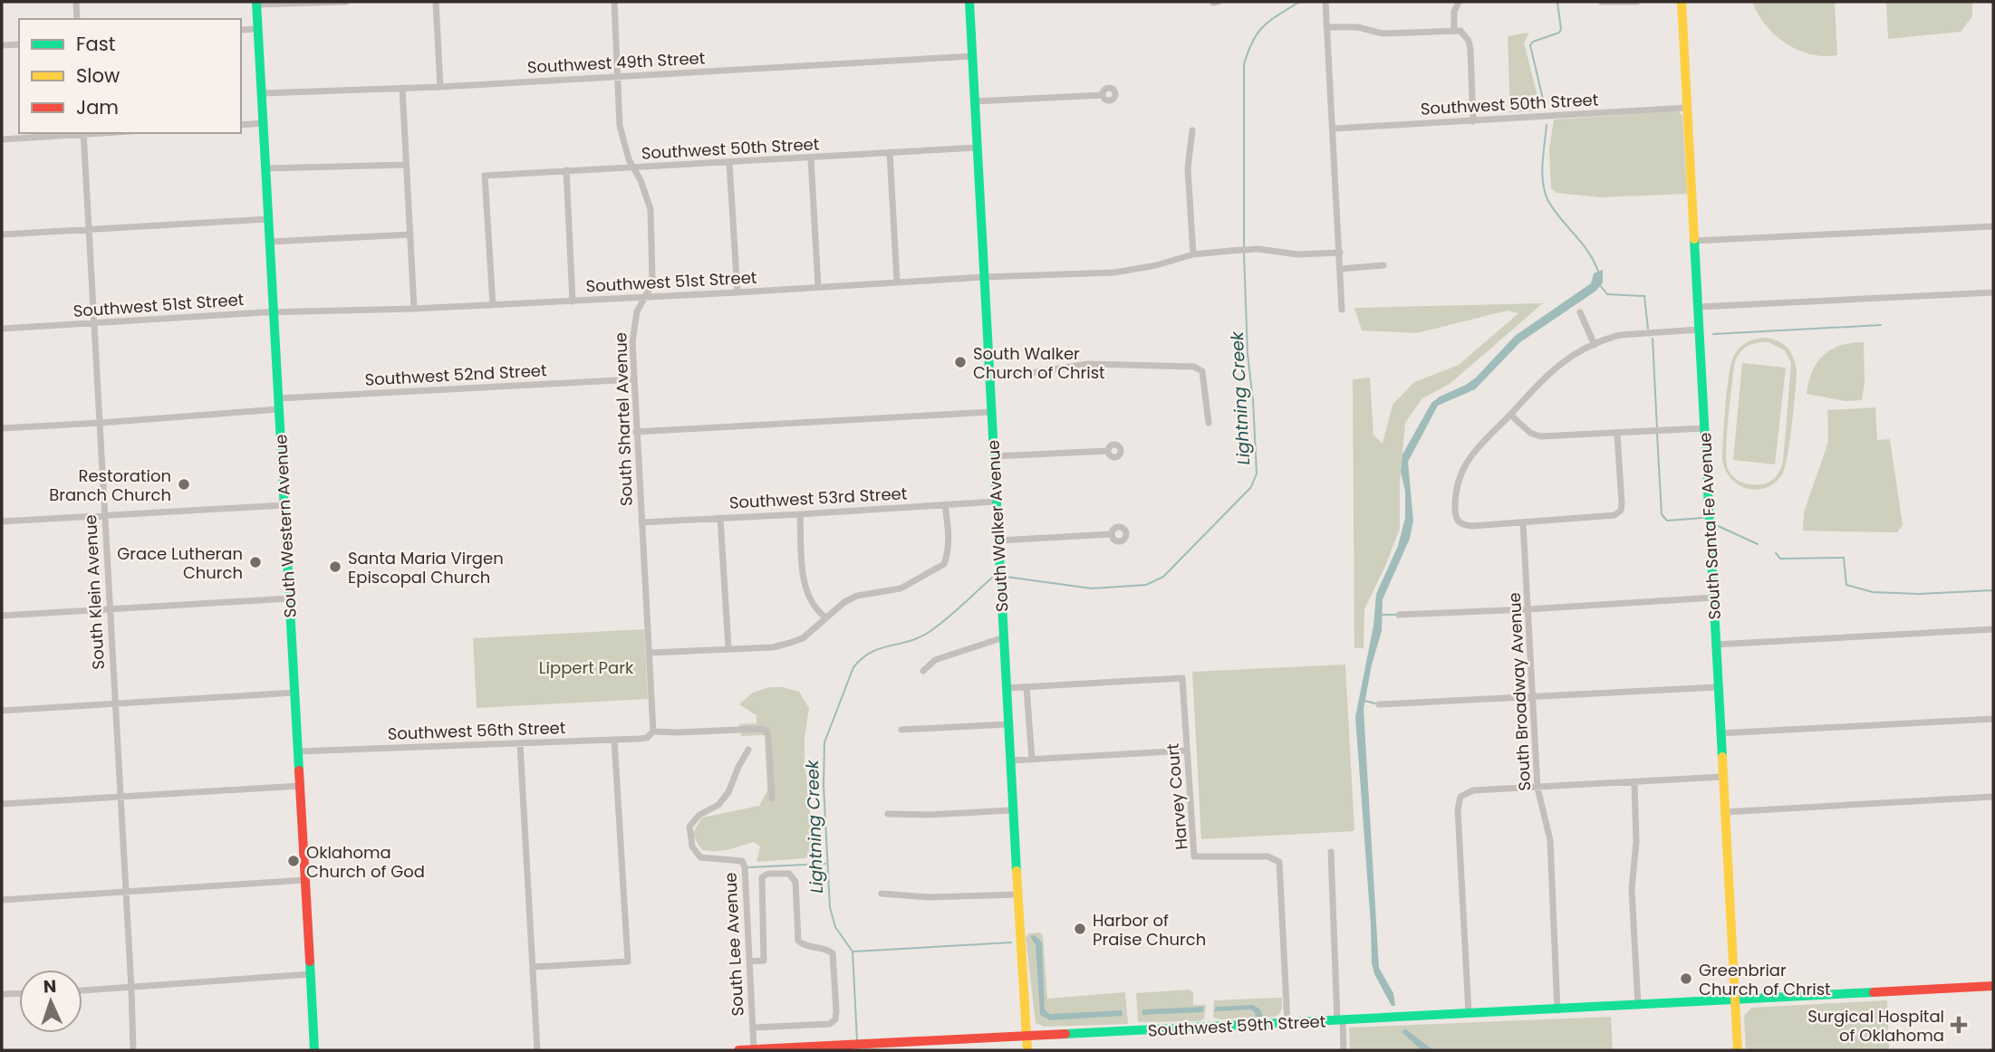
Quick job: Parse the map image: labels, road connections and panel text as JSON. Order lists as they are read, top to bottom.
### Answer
{
  "streets": {
    "main road": [
      "South Western Avenue",
      "South Walker Avenue",
      "South Santa Fe Avenue",
      "Southwest 59th Street"
    ],
    "street": [
      "Southwest 49th Street",
      "Southwest 50th Street",
      "Southwest 51st Street",
      "Southwest 52nd Street",
      "South Shartel Avenue",
      "Southwest 53rd Street",
      "South Klein Avenue",
      "South Broadway Avenue",
      "Southwest 56th Street",
      "Harvey Court",
      "South Lee Avenue"
    ]
  },
  "crossings": [
    ["Southwest 49th Street", "South Shartel Avenue"],
    ["Southwest 49th Street", "South Western Avenue"],
    ["Southwest 49th Street", "South Walker Avenue"],
    ["Southwest 50th Street", "Southwest 51st Street"],
    ["Southwest 50th Street", "South Shartel Avenue"],
    ["Southwest 50th Street", "South Walker Avenue"],
    ["Southwest 50th Street", "South Santa Fe Avenue"],
    ["Southwest 51st Street", "South Shartel Avenue"],
    ["Southwest 51st Street", "South Western Avenue"],
    ["Southwest 51st Street", "South Walker Avenue"],
    ["Southwest 51st Street", "South Klein Avenue"],
    ["Southwest 52nd Street", "South Shartel Avenue"],
    ["Southwest 52nd Street", "South Western Avenue"],
    ["South Shartel Avenue", "Southwest 53rd Street"],
    ["South Shartel Avenue", "Southwest 56th Street"],
    ["Southwest 53rd Street", "South Walker Avenue"],
    ["South Western Avenue", "Southwest 56th Street"],
    ["South Walker Avenue", "Southwest 59th Street"],
    ["South Santa Fe Avenue", "Southwest 59th Street"],
    ["South Broadway Avenue", "Southwest 59th Street"],
    ["Harvey Court", "Southwest 59th Street"],
    ["South Lee Avenue", "Southwest 59th Street"]
  ],
  "water": ["Lightning Creek"],
  "parks": ["Lippert Park"],
  "places": {
    "other": [
      "South Walker Church of Christ",
      "Restoration Branch Church",
      "Grace Lutheran Church",
      "Santa Maria Virgen Episcopal Church",
      "Oklahoma Church of God",
      "Harbor of Praise Church",
      "Greenbriar Church of Christ"
    ],
    "health": ["Surgical Hospital of Oklahoma"]
  },
  "legend": ["Fast", "Slow", "Jam"],
  "north": "top"
}
